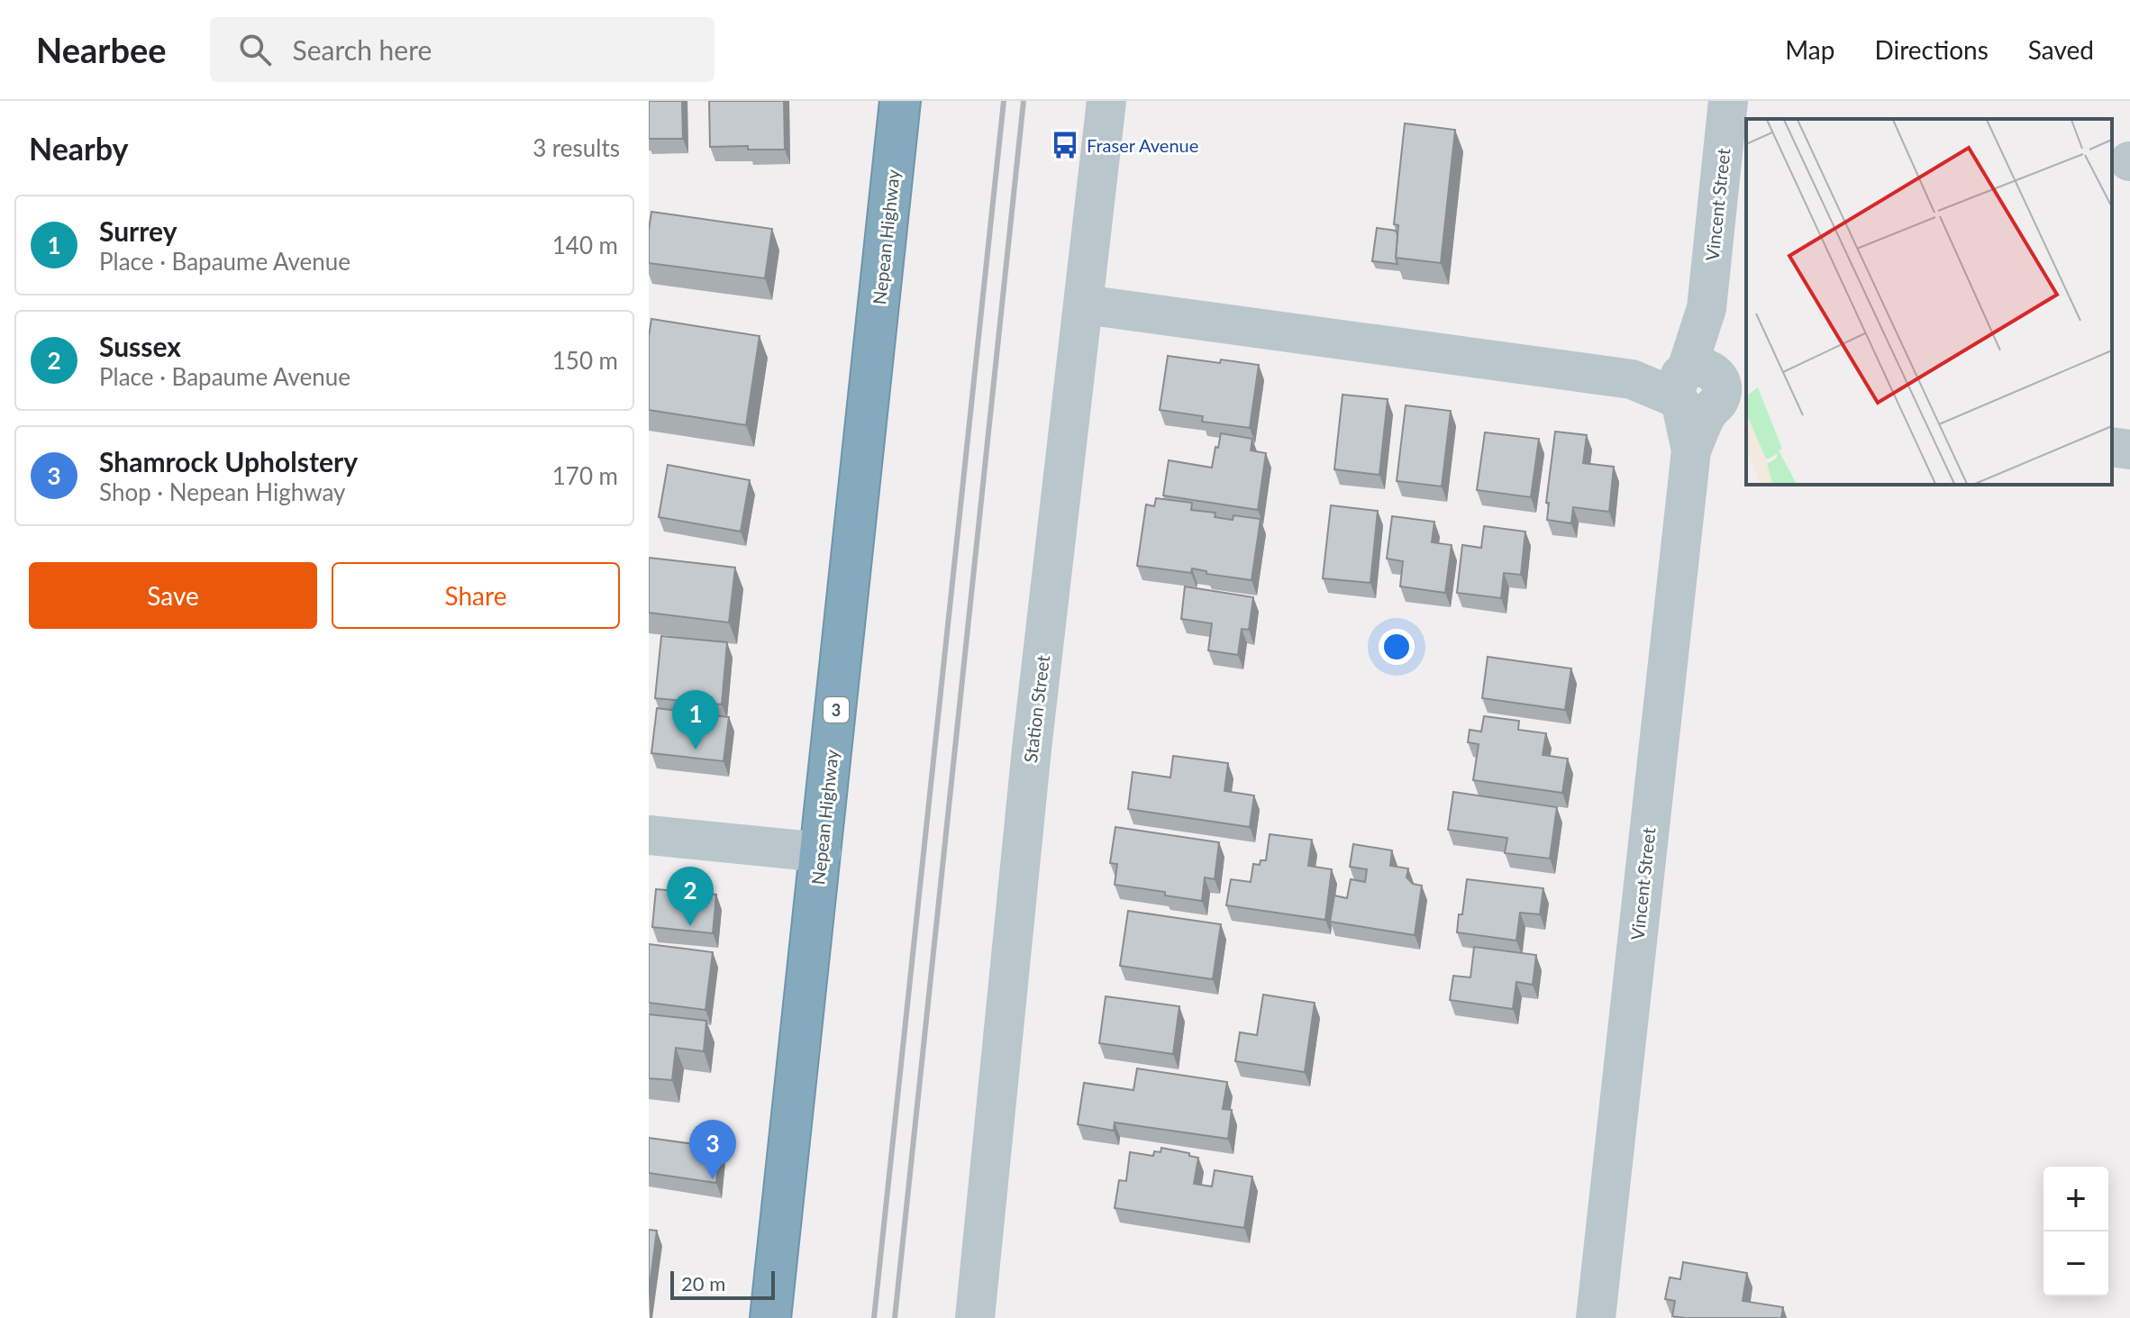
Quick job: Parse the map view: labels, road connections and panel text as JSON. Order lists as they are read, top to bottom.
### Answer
{
  "streets": {
    "highway": ["Nepean Highway", "3"],
    "street": ["Vincent Street", "Station Street"]
  },
  "places": {
    "bus stop": ["Fraser Avenue"]
  },
  "scale_bar": "20 m",
  "page": {
    "header": "Nearbee",
    "search": "Search here",
    "nav": ["Map", "Directions", "Saved"],
    "heading": ["Nearby", "3 results"],
    "list": [
      {
        "mark": "1",
        "name": "Surrey",
        "note": "Place · Bapaume Avenue",
        "value": "140 m"
      },
      {
        "mark": "2",
        "name": "Sussex",
        "note": "Place · Bapaume Avenue",
        "value": "150 m"
      },
      {
        "mark": "3",
        "name": "Shamrock Upholstery",
        "note": "Shop · Nepean Highway",
        "value": "170 m"
      }
    ],
    "buttons": ["Save", "Share"],
    "pins": ["1", "2", "3"],
    "map_buttons": ["+", "−"],
    "scale": "20 m"
  }
}
